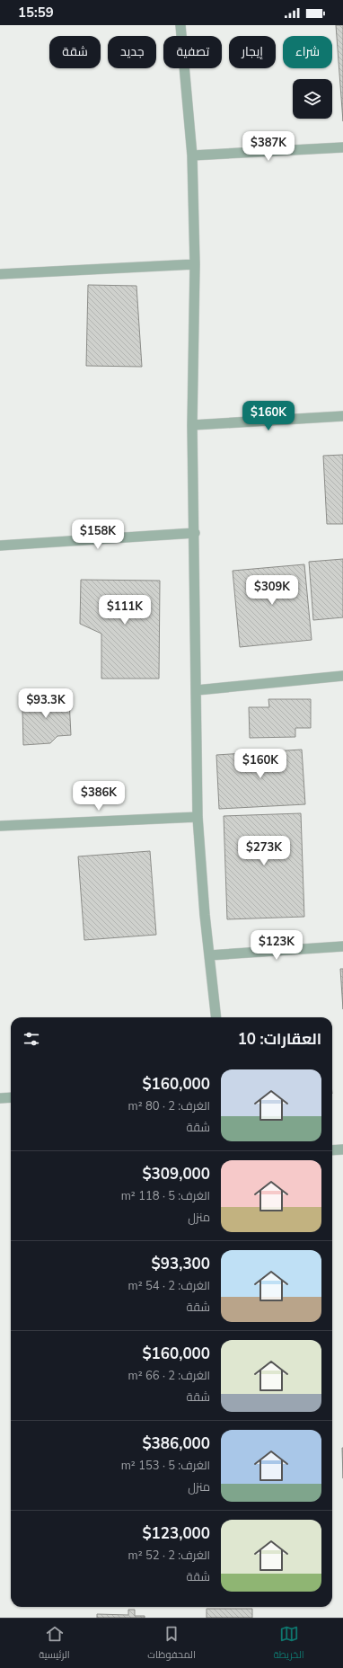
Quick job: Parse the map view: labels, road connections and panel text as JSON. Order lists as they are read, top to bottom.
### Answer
{
  "page": {
    "status": "15:59",
    "chip": [
      "شراء",
      "إيجار",
      "تصفية",
      "جديد",
      "شقة"
    ],
    "price": [
      "$387K",
      "$160K",
      "$158K",
      "$309K",
      "$111K",
      "$93.3K",
      "$160K",
      "$386K",
      "$273K",
      "$123K"
    ],
    "heading": "العقارات: 10",
    "list": [
      {
        "name": "$160,000",
        "note": "الغرف: 2 · 80 m² · شقة"
      },
      {
        "name": "$309,000",
        "note": "الغرف: 5 · 118 m² · منزل"
      },
      {
        "name": "$93,300",
        "note": "الغرف: 2 · 54 m² · شقة"
      },
      {
        "name": "$160,000",
        "note": "الغرف: 2 · 66 m² · شقة"
      },
      {
        "name": "$386,000",
        "note": "الغرف: 5 · 153 m² · منزل"
      },
      {
        "name": "$123,000",
        "note": "الغرف: 2 · 52 m² · شقة"
      }
    ],
    "tabs": ["الخريطة", "المحفوظات", "الرئيسية"]
  }
}
